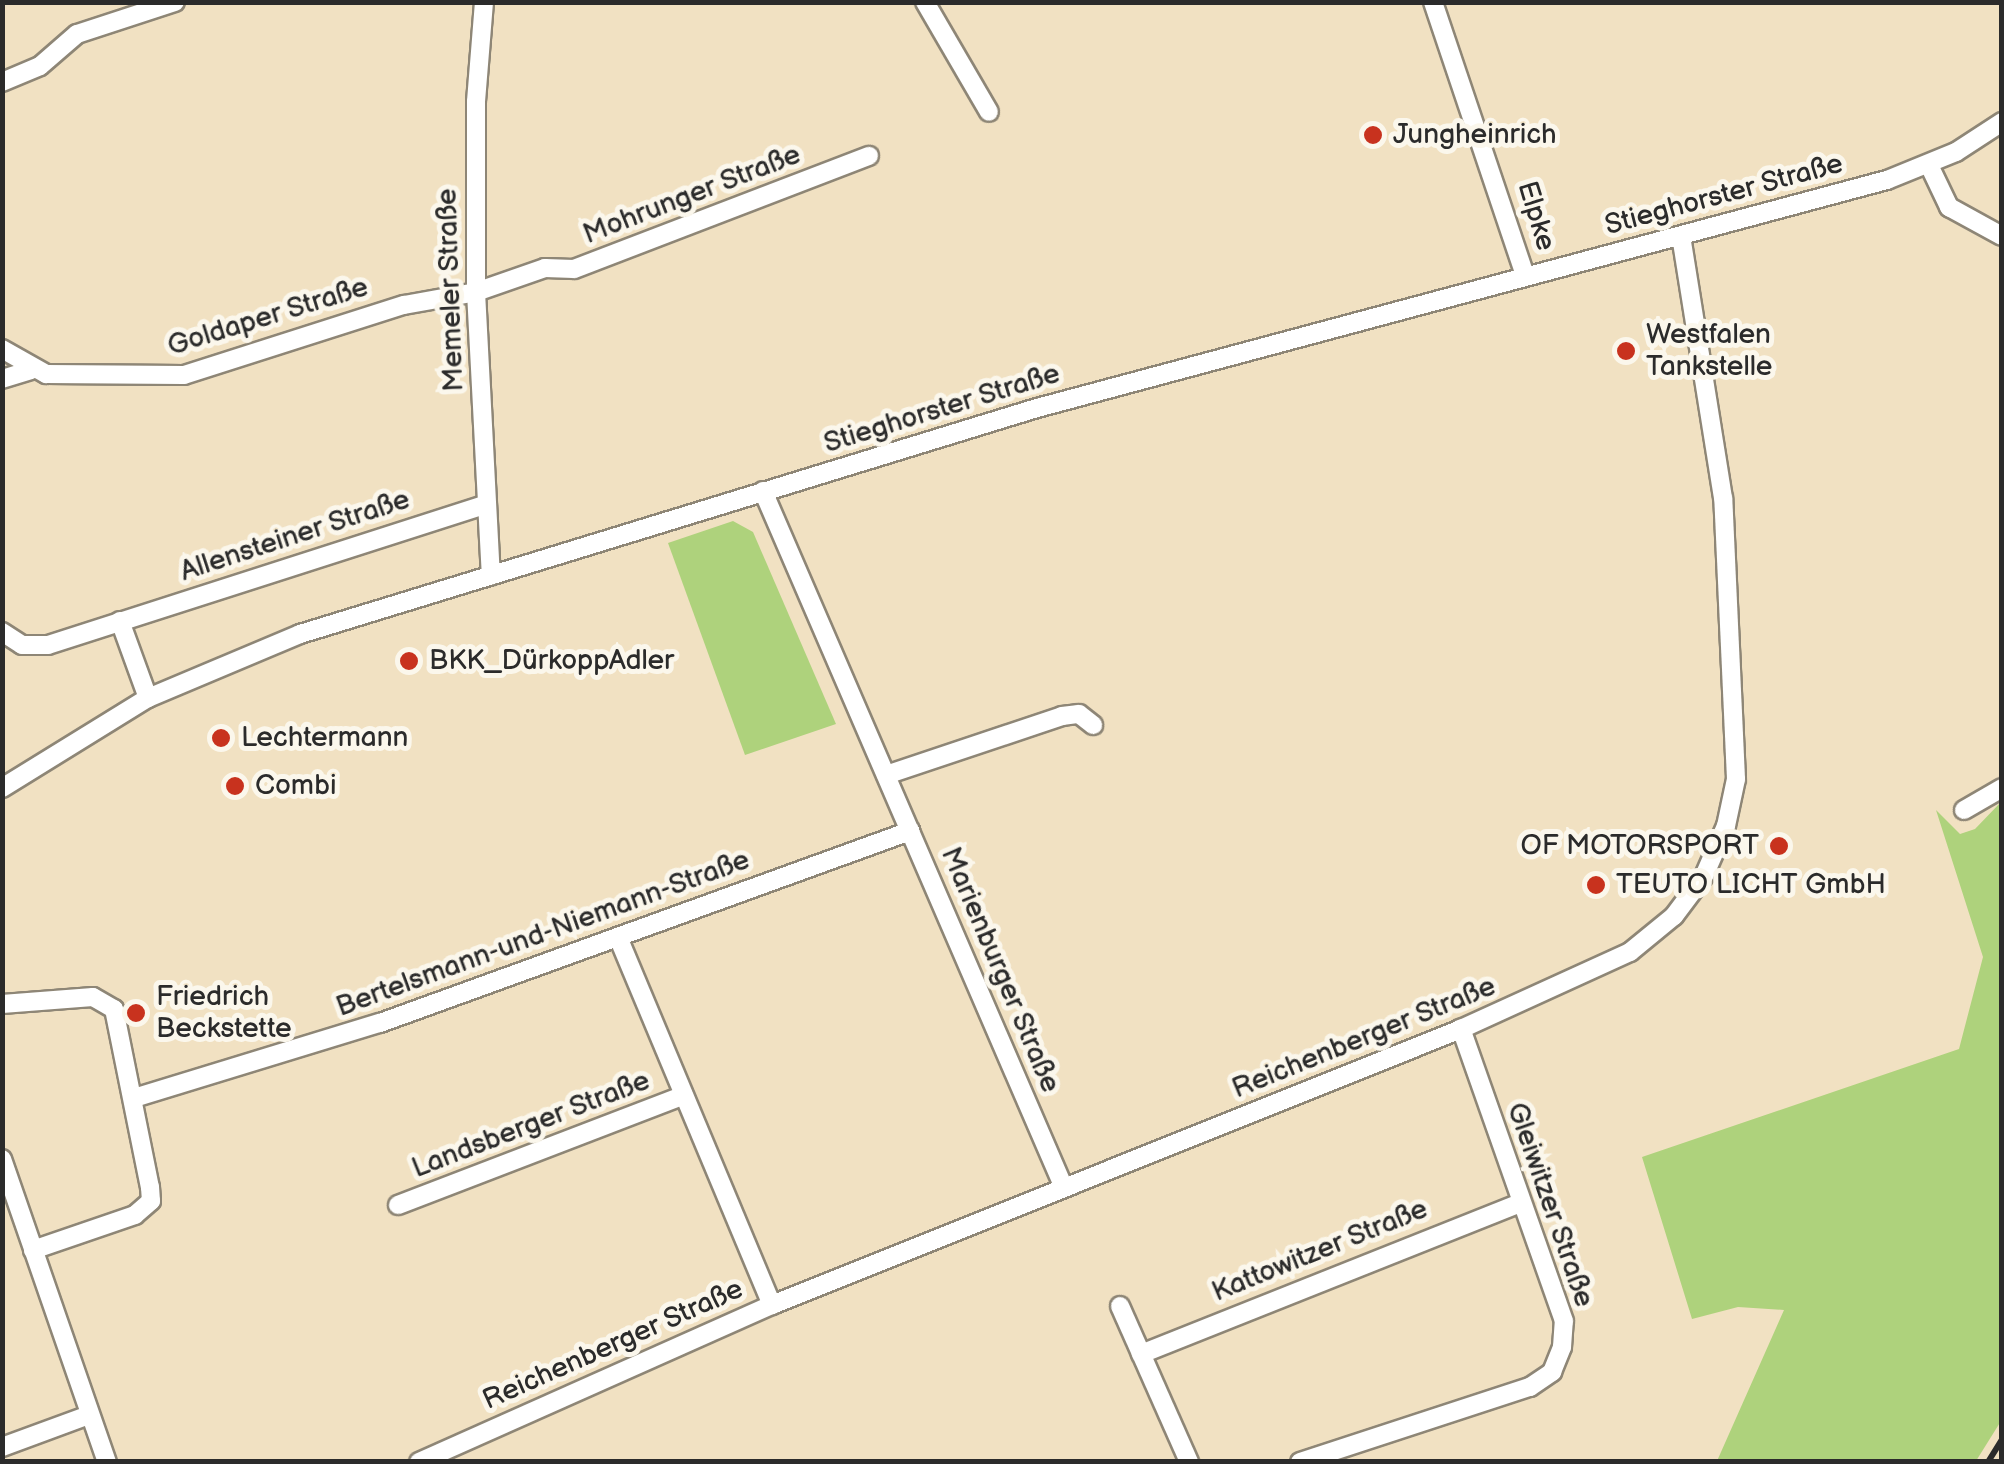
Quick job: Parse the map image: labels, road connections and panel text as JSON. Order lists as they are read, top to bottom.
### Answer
{
  "streets": {
    "street": [
      "Mohrunger Straße",
      "Stieghorster Straße",
      "Elpke",
      "Memeler Straße",
      "Goldaper Straße",
      "Allensteiner Straße",
      "Bertelsmann-und-Niemann-Straße",
      "Marienburger Straße",
      "Reichenberger Straße",
      "Landsberger Straße",
      "Gleiwitzer Straße",
      "Kattowitzer Straße"
    ]
  },
  "crossings": [
    ["Mohrunger Straße", "Memeler Straße"],
    ["Mohrunger Straße", "Goldaper Straße"],
    ["Stieghorster Straße", "Elpke"],
    ["Stieghorster Straße", "Memeler Straße"],
    ["Stieghorster Straße", "Marienburger Straße"],
    ["Stieghorster Straße", "Reichenberger Straße"],
    ["Memeler Straße", "Goldaper Straße"],
    ["Memeler Straße", "Allensteiner Straße"],
    ["Bertelsmann-und-Niemann-Straße", "Marienburger Straße"],
    ["Bertelsmann-und-Niemann-Straße", "Landsberger Straße"],
    ["Marienburger Straße", "Reichenberger Straße"],
    ["Reichenberger Straße", "Landsberger Straße"],
    ["Reichenberger Straße", "Gleiwitzer Straße"],
    ["Gleiwitzer Straße", "Kattowitzer Straße"]
  ],
  "places": [
    "Jungheinrich",
    "Westfalen Tankstelle",
    "BKK_DürkoppAdler",
    "Lechtermann",
    "Combi",
    "OF MOTORSPORT",
    "TEUTO LICHT GmbH",
    "Friedrich Beckstette"
  ]
}
